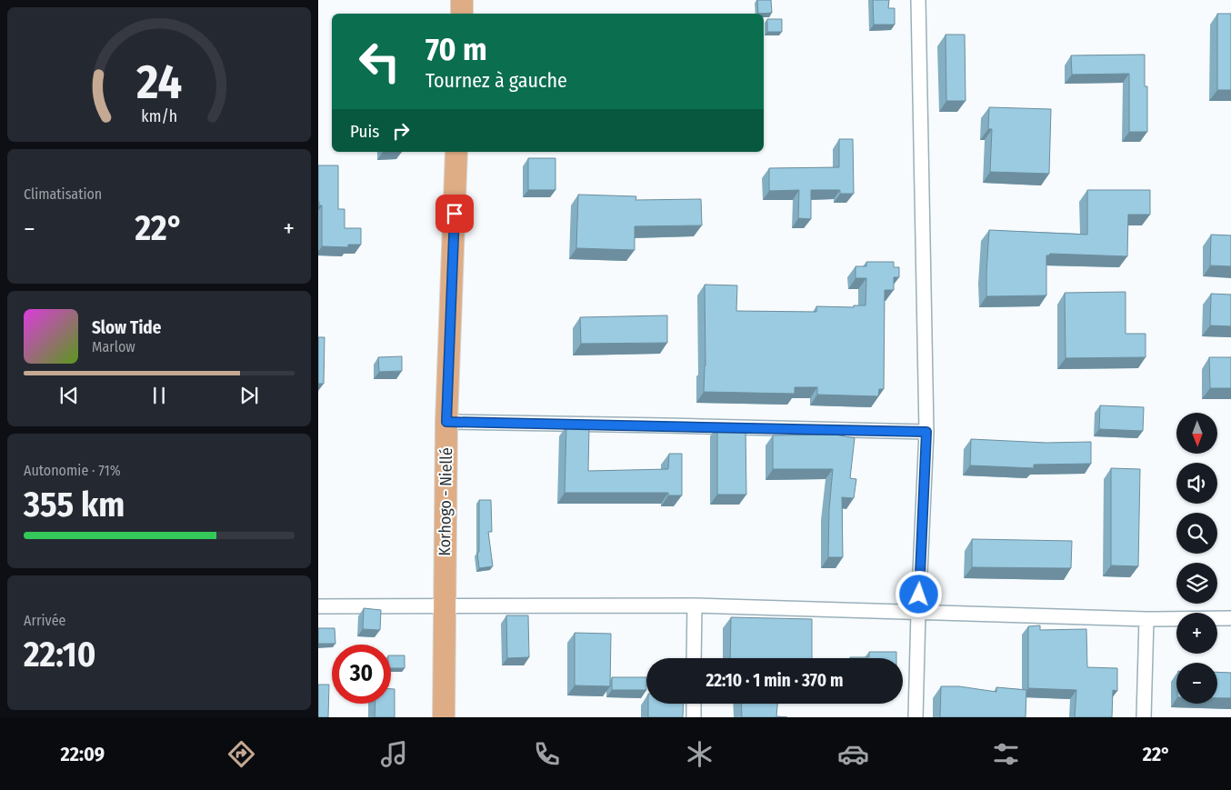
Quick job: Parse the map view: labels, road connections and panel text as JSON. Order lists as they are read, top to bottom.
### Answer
{
  "streets": {
    "main road": ["Korhogo - Niellé"]
  },
  "north": "bottom",
  "page": {
    "turn": ["70 m", "Tournez à gauche"],
    "then": "Puis",
    "tile": [
      "Climatisation",
      ["Autonomie · 71%", "355 km"],
      ["Arrivée", "22:10"]
    ],
    "heat": ["−", "22°", "+"],
    "song": ["Slow Tide", "Marlow"],
    "map_buttons": ["+", "−"],
    "limit": "30",
    "trip": "22:10 · 1 min · 370 m",
    "tabs": ["22:09", "22°"],
    "gauge": ["24", "km/h"]
  }
}
